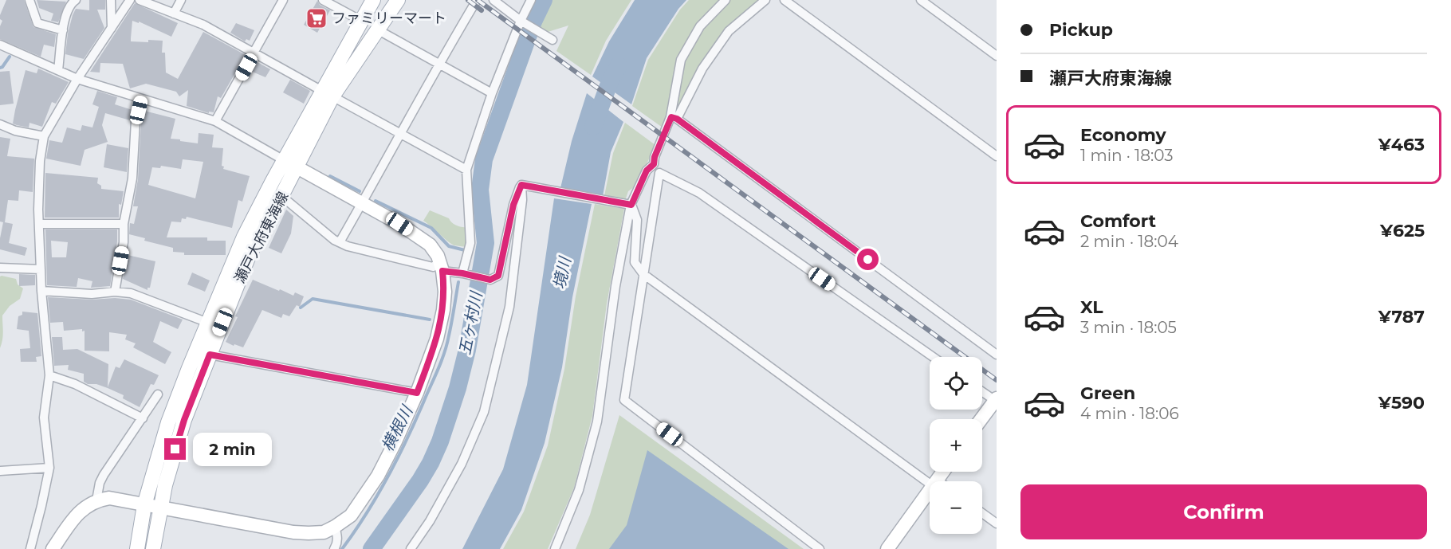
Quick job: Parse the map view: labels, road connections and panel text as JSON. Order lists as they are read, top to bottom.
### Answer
{
  "streets": {
    "main road": ["瀬戸大府東海線"]
  },
  "water": ["境川", "五ヶ村川", "横根川"],
  "places": {
    "supermarket": ["ファミリーマート"]
  },
  "page": {
    "banner": ["Pickup", "瀬戸大府東海線"],
    "list": [
      {
        "name": "Economy",
        "note": "1 min · 18:03",
        "value": "¥463"
      },
      {
        "name": "Comfort",
        "note": "2 min · 18:04",
        "value": "¥625"
      },
      {
        "name": "XL",
        "note": "3 min · 18:05",
        "value": "¥787"
      },
      {
        "name": "Green",
        "note": "4 min · 18:06",
        "value": "¥590"
      }
    ],
    "map_buttons": ["+", "−"],
    "bubble": "2 min",
    "buttons": "Confirm"
  }
}
